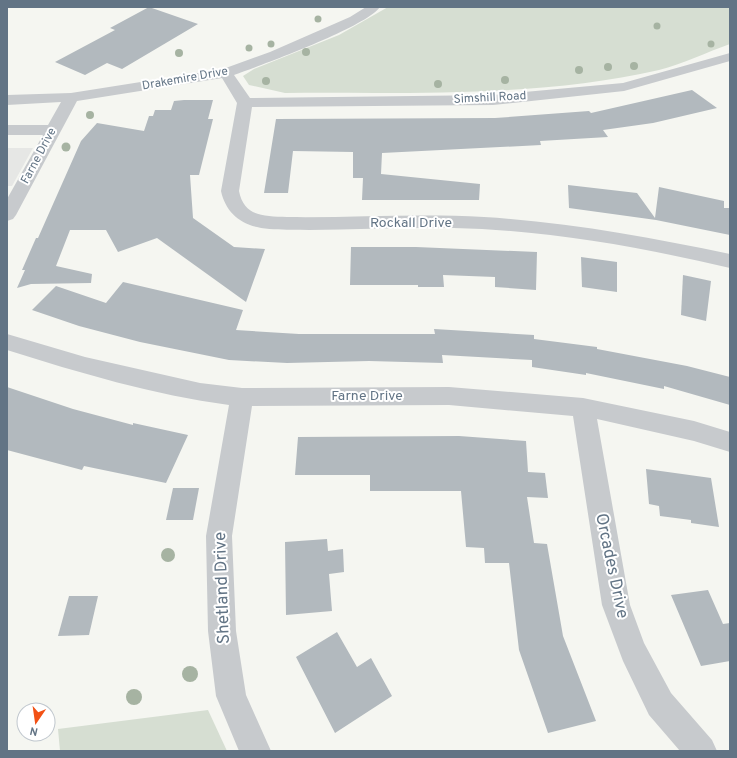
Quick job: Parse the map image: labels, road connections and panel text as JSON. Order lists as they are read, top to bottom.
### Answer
{
  "streets": {
    "street": [
      "Drakemire Drive",
      "Simshill Road",
      "Farne Drive",
      "Rockall Drive",
      "Orcades Drive",
      "Shetland Drive"
    ]
  },
  "crossings": [
    ["Drakemire Drive", "Farne Drive"],
    ["Simshill Road", "Rockall Drive"],
    ["Farne Drive", "Orcades Drive"],
    ["Farne Drive", "Shetland Drive"]
  ],
  "north": "bottom"
}
